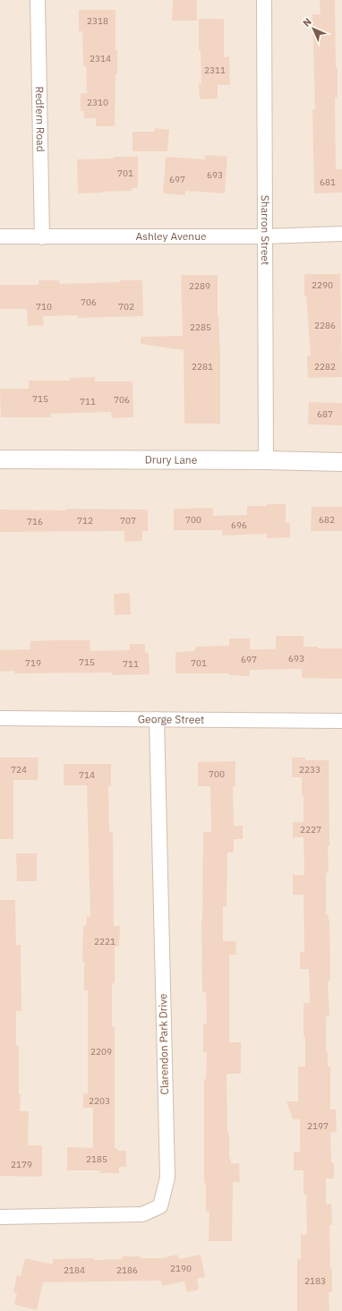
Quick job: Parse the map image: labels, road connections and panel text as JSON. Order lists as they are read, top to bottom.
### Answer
{
  "streets": {
    "street": [
      "Redfern Road",
      "Sharron Street",
      "Ashley Avenue",
      "Drury Lane",
      "George Street",
      "Clarendon Park Drive"
    ]
  },
  "crossings": [
    ["Redfern Road", "Ashley Avenue"],
    ["Sharron Street", "Ashley Avenue"],
    ["Sharron Street", "Drury Lane"],
    ["George Street", "Clarendon Park Drive"]
  ],
  "house_numbers": [
    "2318",
    "2314",
    "2311",
    "2310",
    "701",
    "693",
    "697",
    "681",
    "2290",
    "2289",
    "706",
    "710",
    "702",
    "2286",
    "2285",
    "2281",
    "2282",
    "715",
    "706",
    "711",
    "687",
    "700",
    "682",
    "712",
    "707",
    "716",
    "696",
    "693",
    "697",
    "715",
    "719",
    "701",
    "711",
    "724",
    "2233",
    "700",
    "714",
    "2227",
    "2221",
    "2209",
    "2203",
    "2197",
    "2185",
    "2179",
    "2190",
    "2184",
    "2186",
    "2183"
  ],
  "north": "top left"
}
